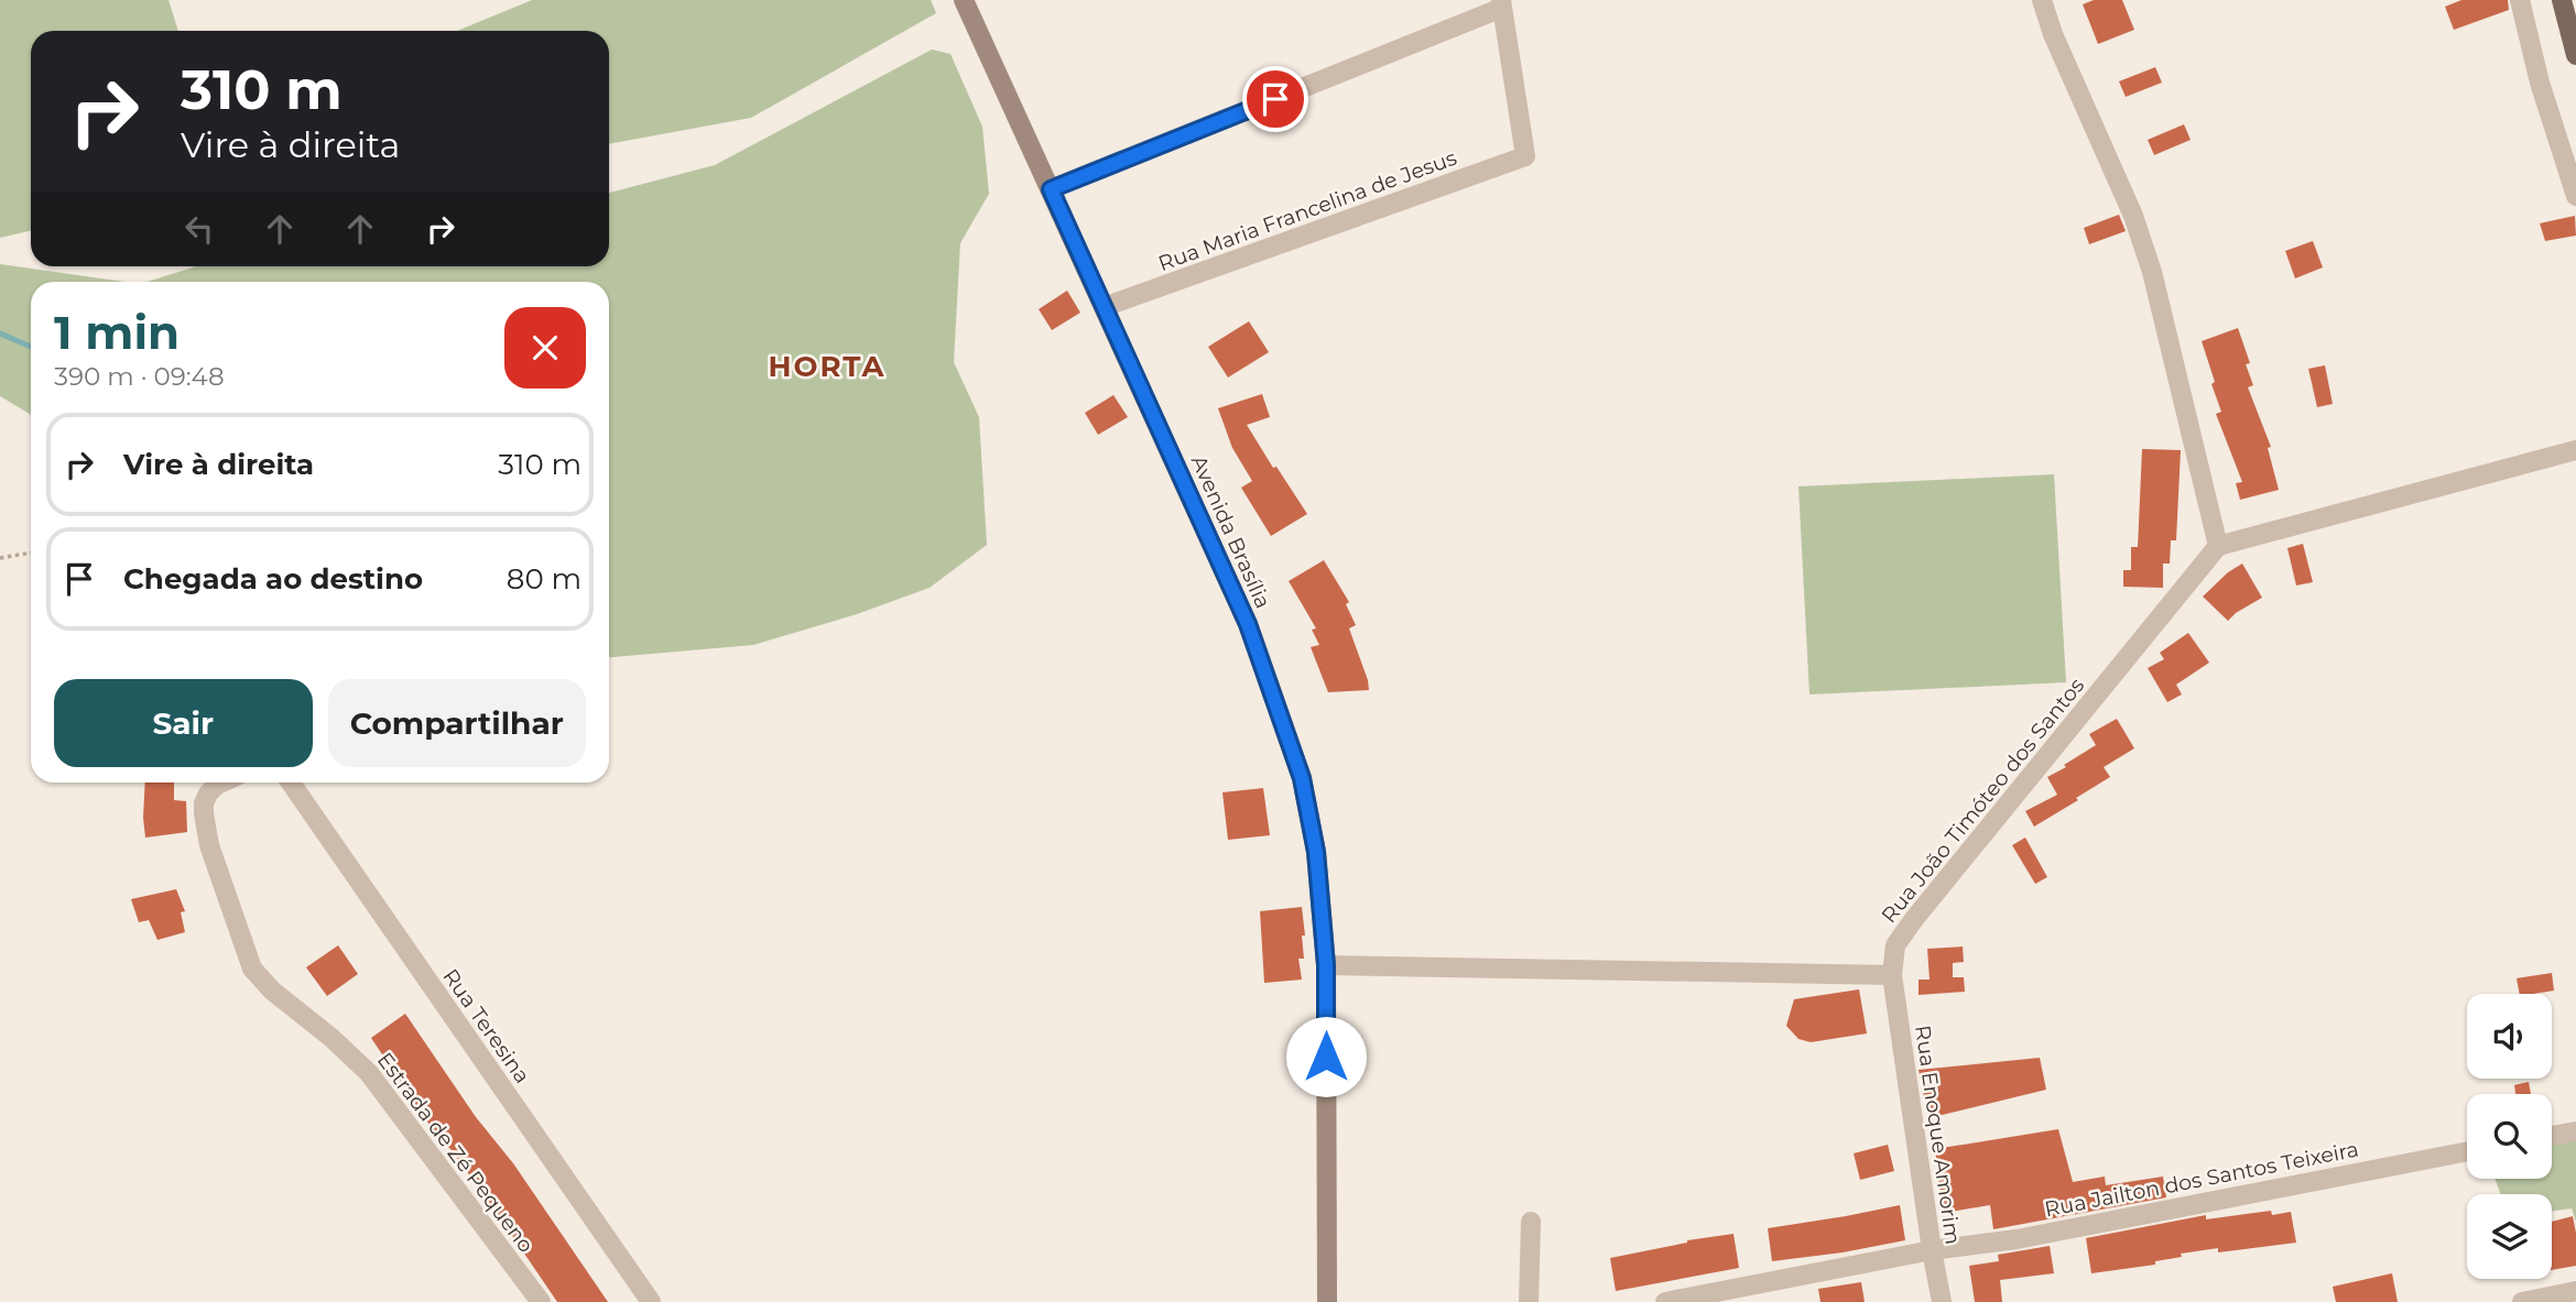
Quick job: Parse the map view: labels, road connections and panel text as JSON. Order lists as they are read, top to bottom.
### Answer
{
  "streets": {
    "main road": ["Avenida Brasília"],
    "street": [
      "Rua Maria Francelina de Jesus",
      "Rua João Timóteo dos Santos",
      "Rua Teresina",
      "Rua Enoque Amorim",
      "Estrada de Zé Pequeno",
      "Rua Jailton dos Santos Teixeira"
    ]
  },
  "crossings": [
    ["Rua Maria Francelina de Jesus", "Avenida Brasília"],
    ["Rua João Timóteo dos Santos", "Rua Enoque Amorim"],
    ["Rua Enoque Amorim", "Rua Jailton dos Santos Teixeira"]
  ],
  "districts": ["HORTA"],
  "page": {
    "turn": ["310 m", "Vire à direita"],
    "heading": ["1 min", "390 m · 09:48"],
    "list": [
      {
        "name": "Vire à direita",
        "value": "310 m"
      },
      {
        "name": "Chegada ao destino",
        "value": "80 m"
      }
    ],
    "buttons": ["Sair", "Compartilhar"]
  }
}
